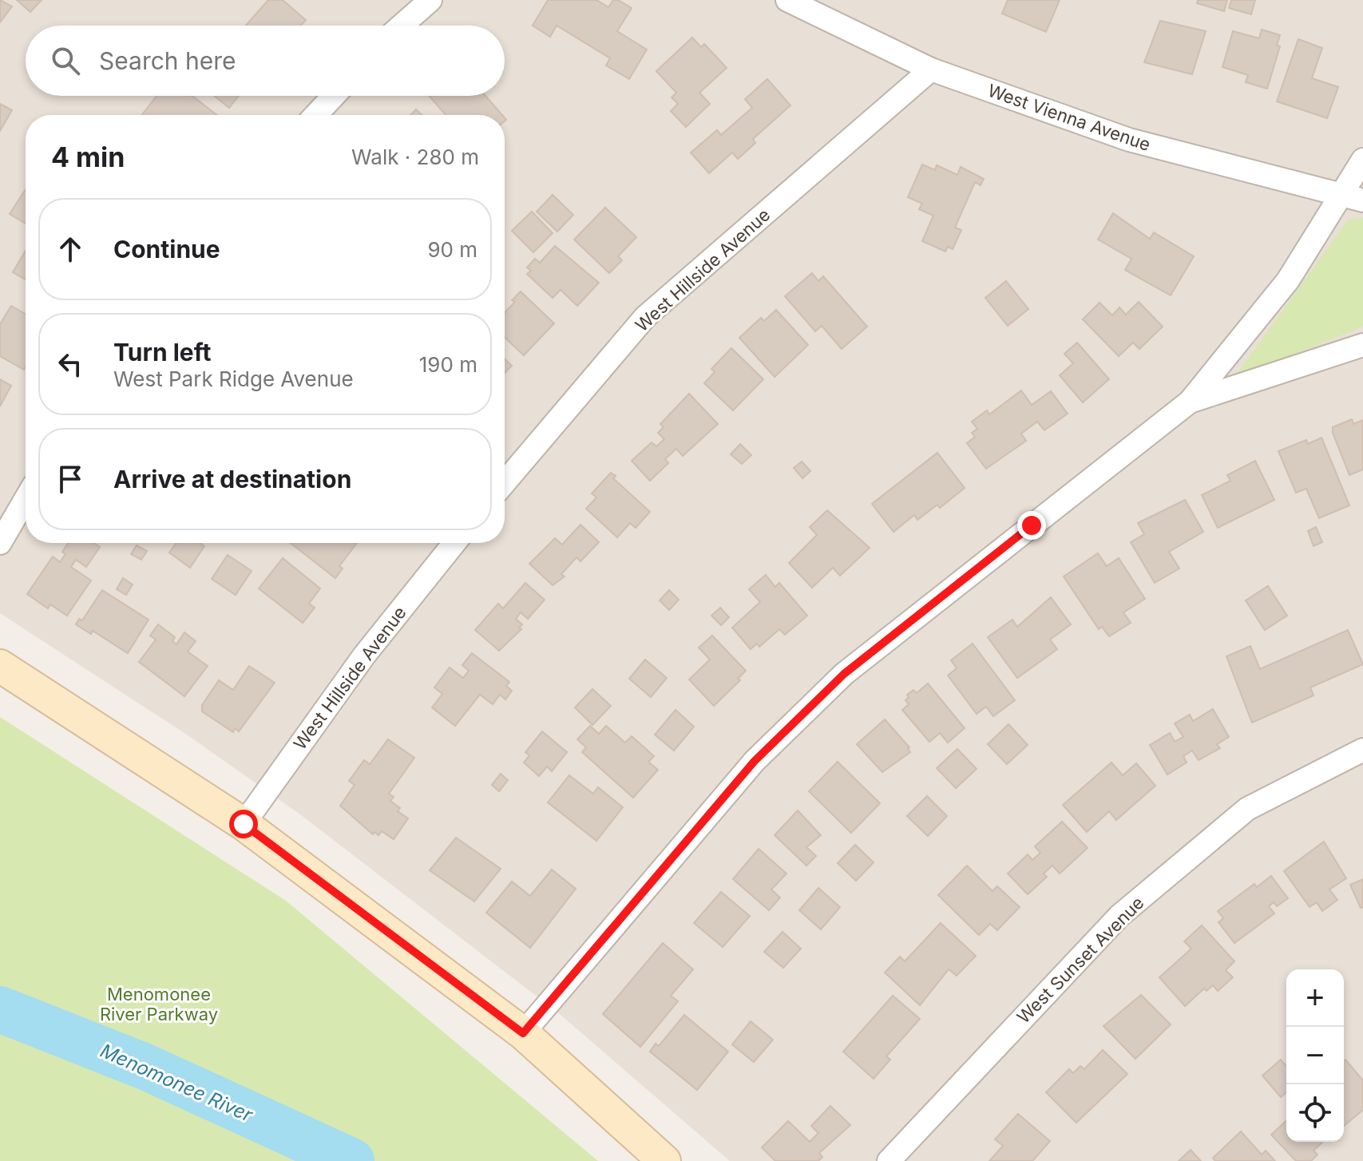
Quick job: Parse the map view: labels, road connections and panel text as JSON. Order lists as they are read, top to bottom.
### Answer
{
  "streets": {
    "street": ["West Vienna Avenue", "West Hillside Avenue", "West Sunset Avenue"]
  },
  "crossings": [
    ["West Vienna Avenue", "West Hillside Avenue"]
  ],
  "water": ["Menomonee River"],
  "parks": ["Menomonee River Parkway"],
  "page": {
    "search": "Search here",
    "heading": ["4 min", "Walk · 280 m"],
    "list": [
      ["Continue", "90 m"],
      ["Turn left", "West Park Ridge Avenue", "190 m"],
      "Arrive at destination"
    ],
    "map_buttons": ["+", "−"]
  }
}
